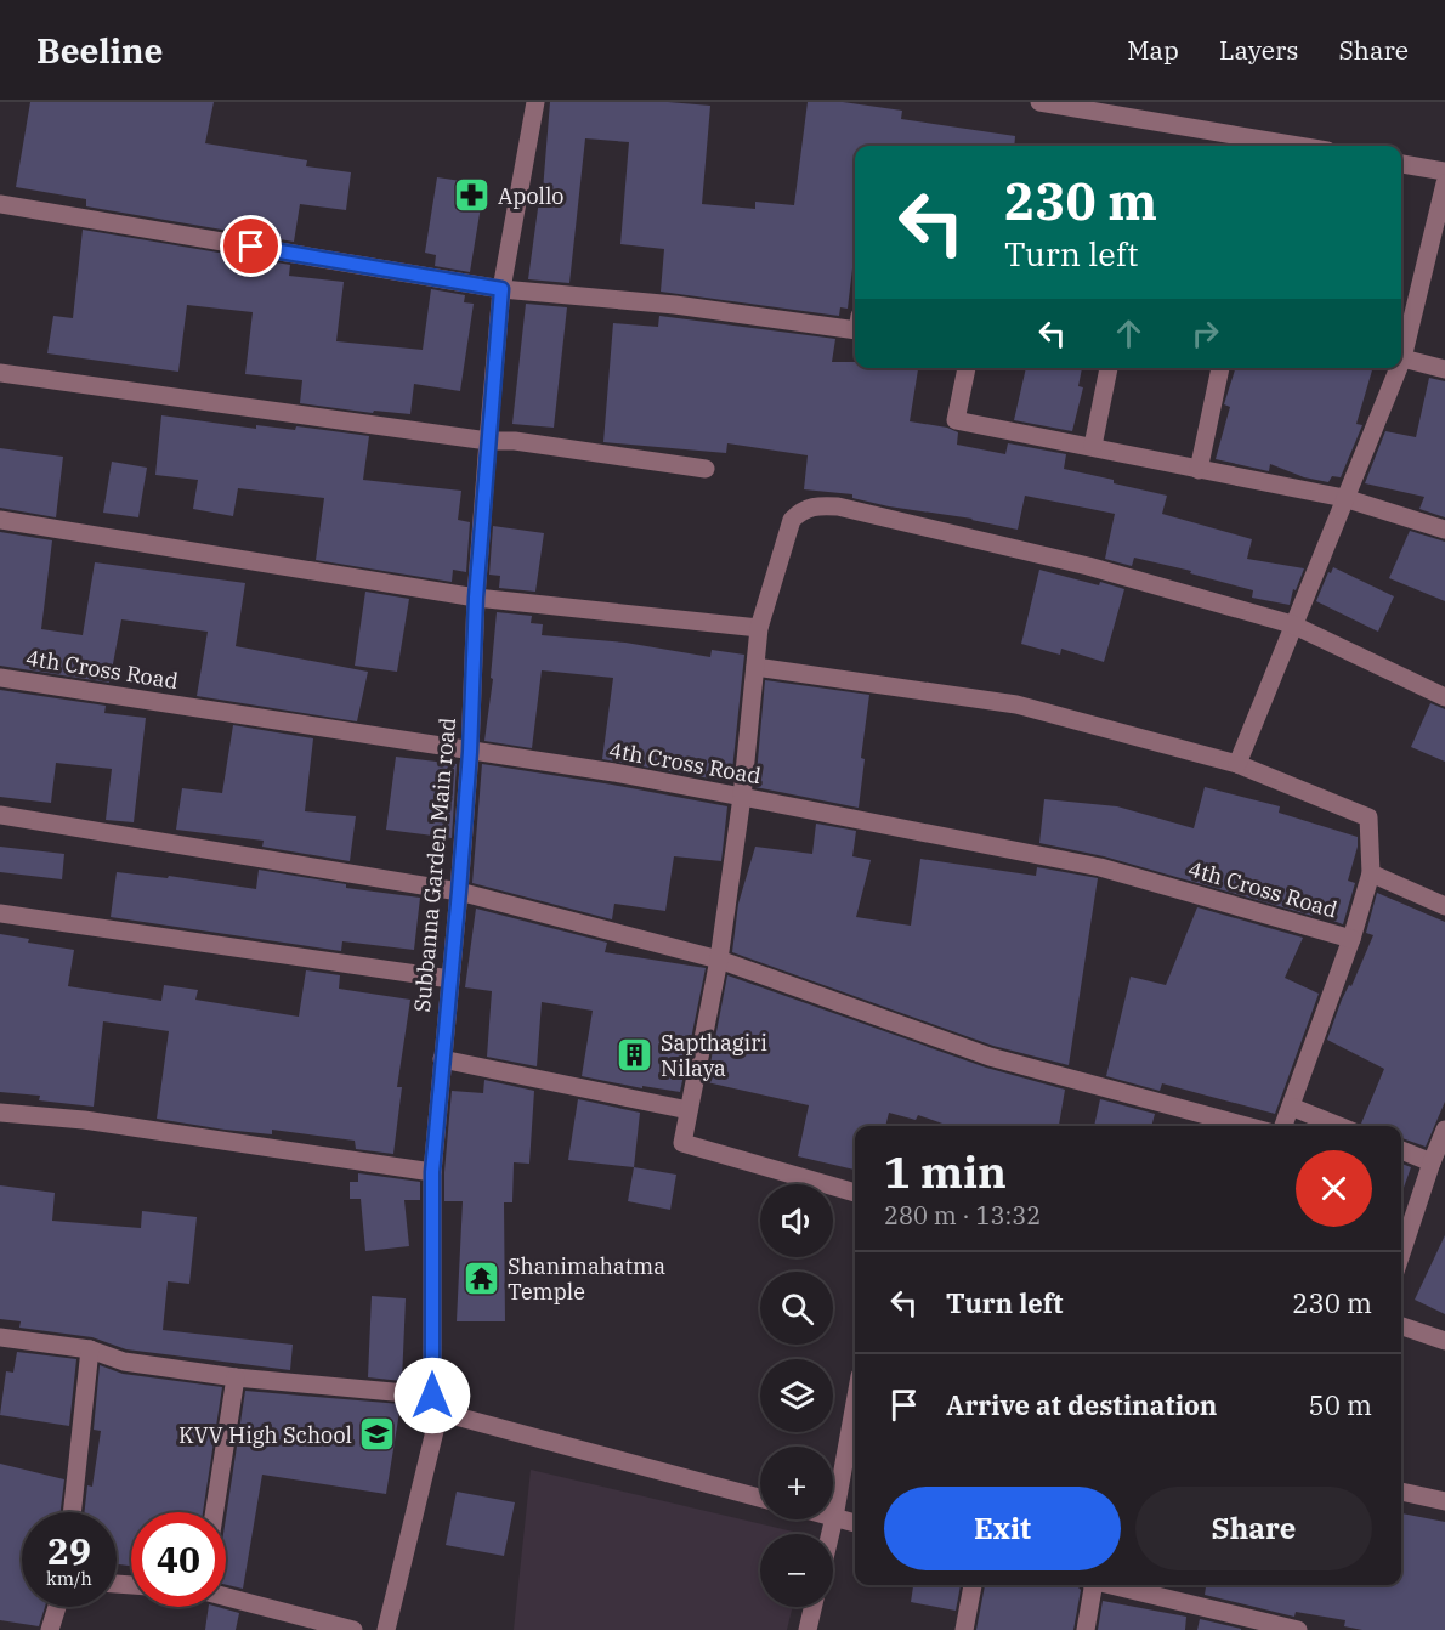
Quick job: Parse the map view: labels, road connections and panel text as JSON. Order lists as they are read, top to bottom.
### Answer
{
  "streets": {
    "street": ["4th Cross Road", "Subbanna Garden Main road"]
  },
  "crossings": [
    ["4th Cross Road", "Subbanna Garden Main road"]
  ],
  "places": {
    "pharmacy": ["Apollo"],
    "building": ["Sapthagiri Nilaya"],
    "temple": ["Shanimahatma Temple"],
    "school or university": ["KVV High School"]
  },
  "page": {
    "header": "Beeline",
    "nav": ["Map", "Layers", "Share"],
    "turn": ["230 m", "Turn left"],
    "heading": ["1 min", "280 m · 13:32"],
    "map_buttons": ["+", "−"],
    "list": [
      {
        "name": "Turn left",
        "value": "230 m"
      },
      {
        "name": "Arrive at destination",
        "value": "50 m"
      }
    ],
    "buttons": ["Exit", "Share"],
    "speed": "29 km/h",
    "limit": "40"
  }
}
